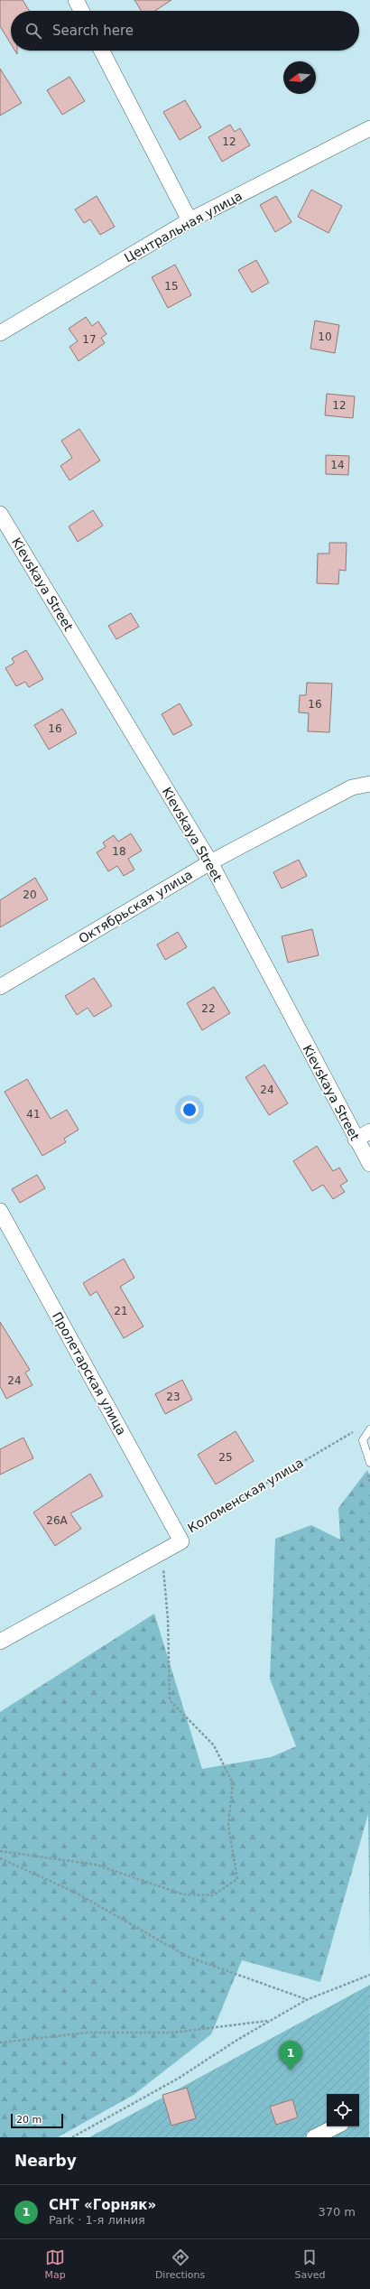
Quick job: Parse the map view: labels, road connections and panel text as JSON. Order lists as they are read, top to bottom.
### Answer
{
  "streets": {
    "street": [
      "Центральная улица",
      "Kievskaya Street",
      "Октябрьская улица",
      "Пролетарская улица",
      "Коломенская улица"
    ]
  },
  "crossings": [
    ["Kievskaya Street", "Октябрьская улица"],
    ["Пролетарская улица", "Коломенская улица"]
  ],
  "house_numbers": [
    "12",
    "15",
    "10",
    "17",
    "12",
    "14",
    "16",
    "16",
    "18",
    "20",
    "22",
    "24",
    "41",
    "21",
    "24",
    "23",
    "25",
    "26А"
  ],
  "scale_bar": "20 m",
  "north": "left",
  "page": {
    "search": "Search here",
    "pins": "1",
    "scale": "20 m",
    "heading": "Nearby",
    "list": [
      {
        "mark": "1",
        "name": "СНТ «Горняк»",
        "note": "Park · 1-я линия",
        "value": "370 m"
      }
    ],
    "nav": ["Map", "Directions", "Saved"]
  }
}
